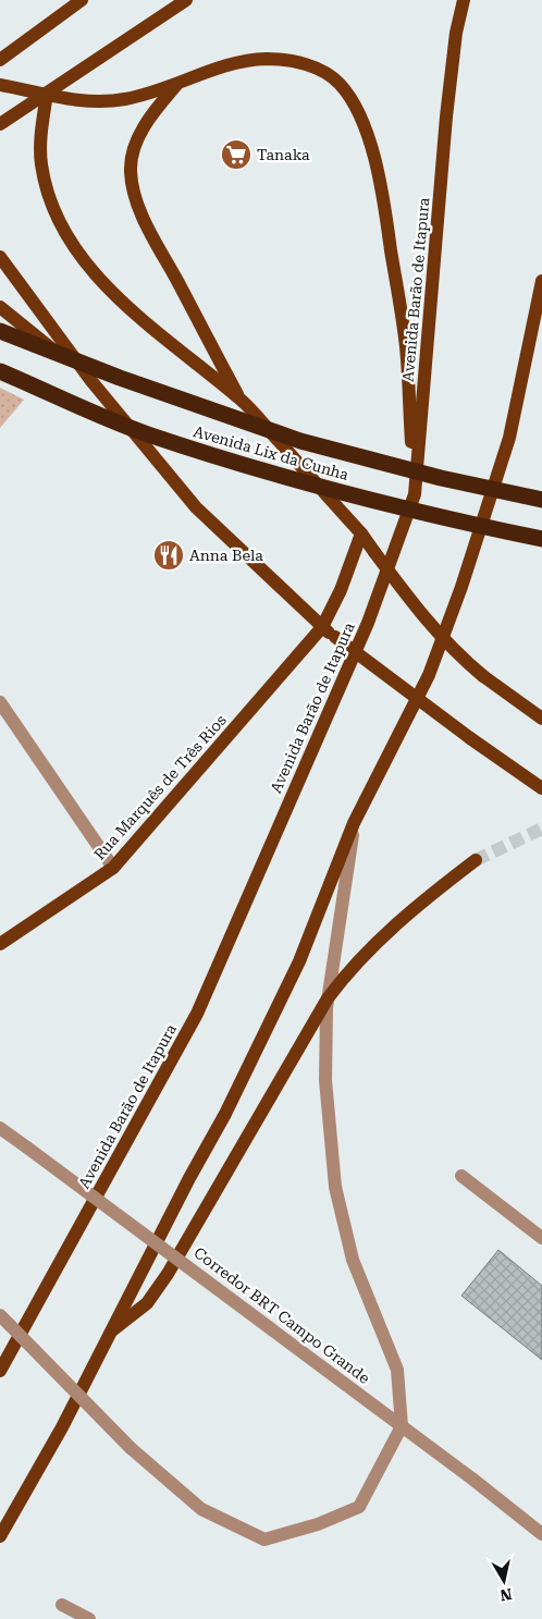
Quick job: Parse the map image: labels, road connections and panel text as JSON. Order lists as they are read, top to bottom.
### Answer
{
  "streets": {
    "highway": ["Avenida Lix da Cunha"],
    "main road": ["Avenida Barão de Itapura", "Rua Marquês de Três Rios"],
    "street": ["Corredor BRT Campo Grande"]
  },
  "places": {
    "supermarket": ["Tanaka"],
    "restaurant": ["Anna Bela"]
  },
  "north": "bottom"
}
